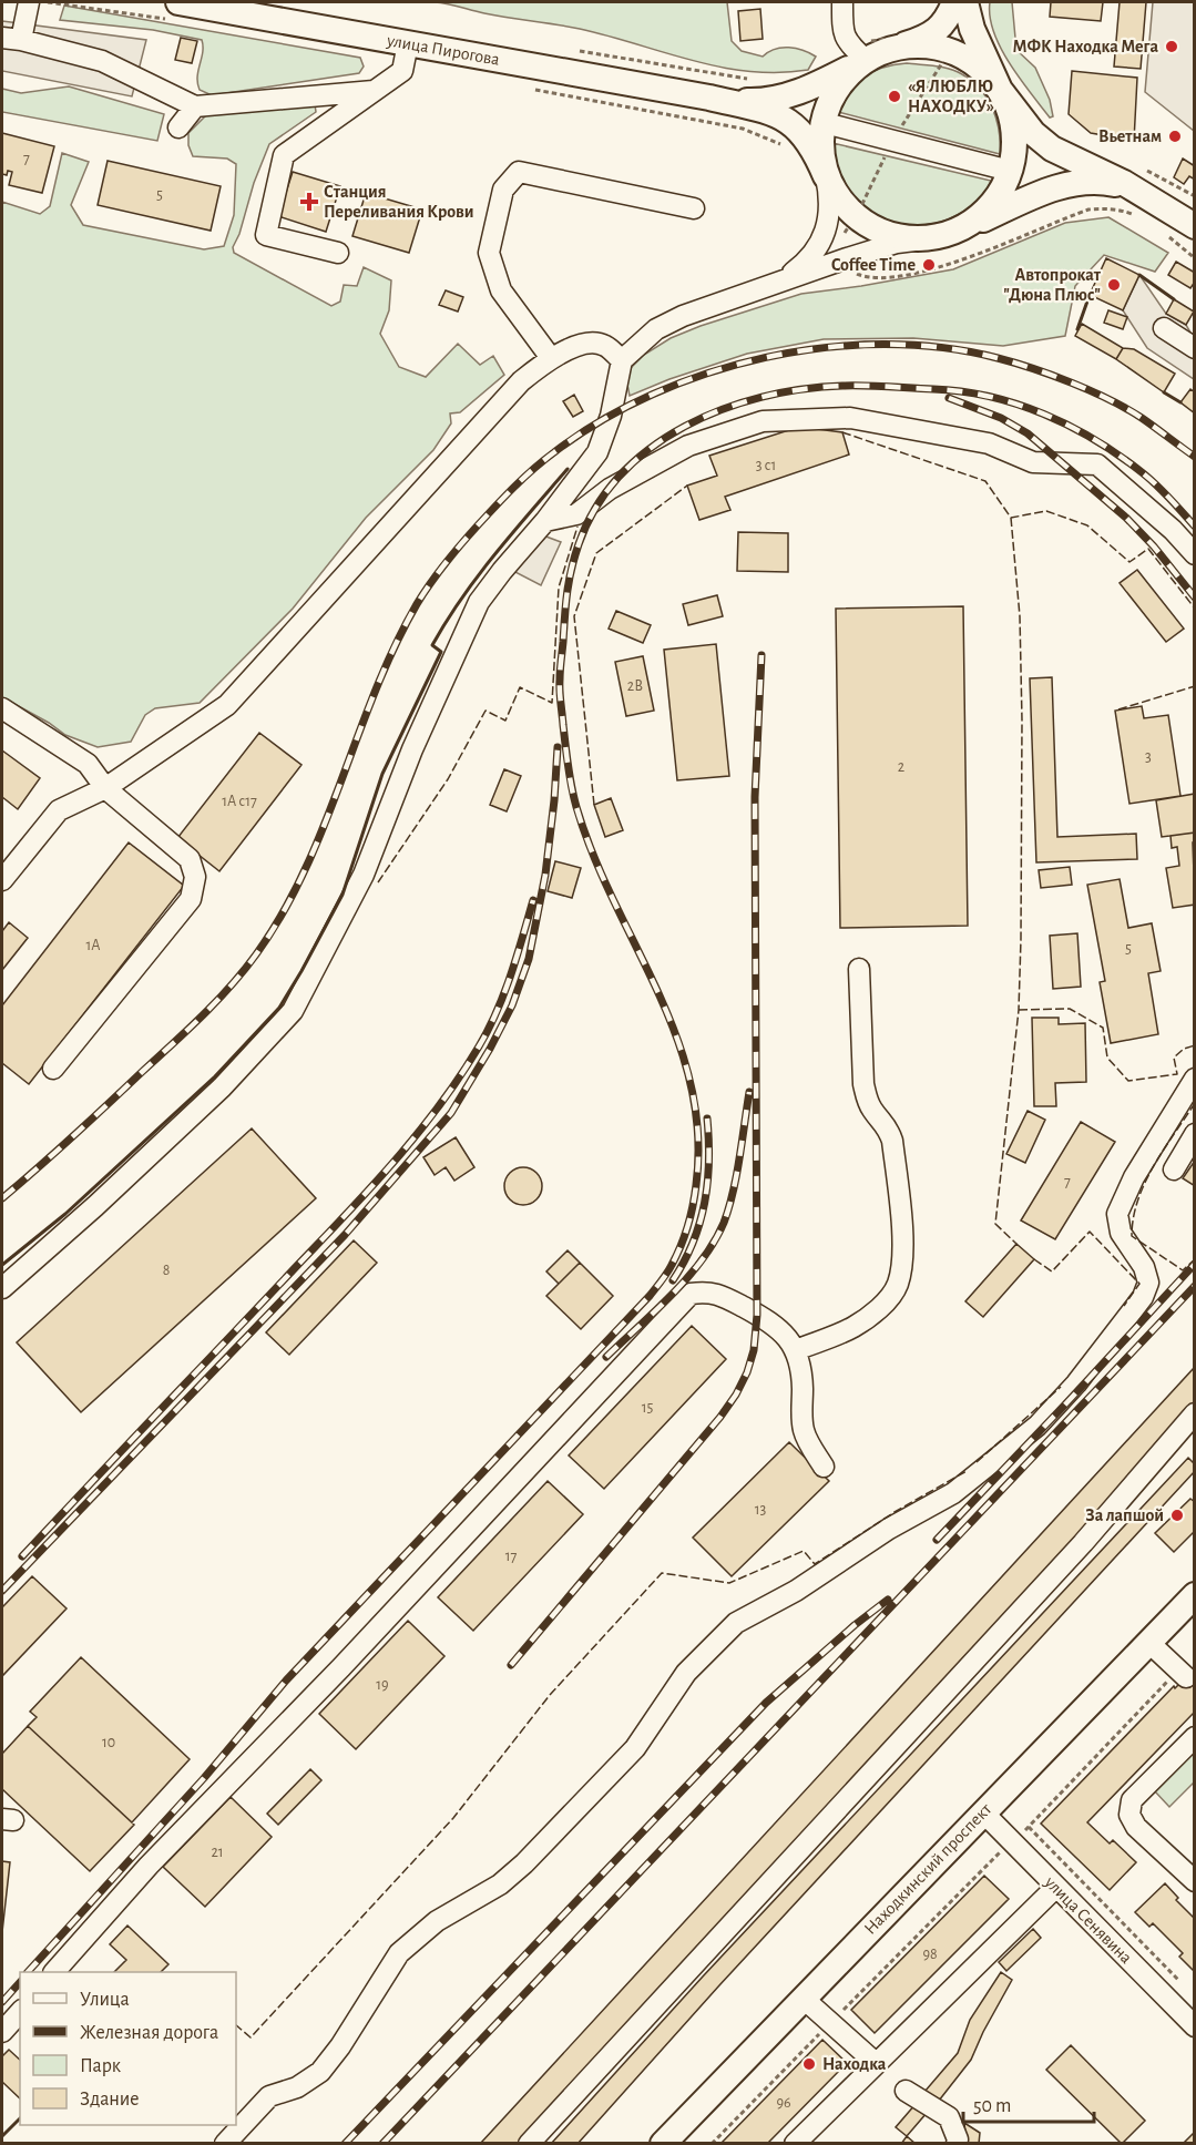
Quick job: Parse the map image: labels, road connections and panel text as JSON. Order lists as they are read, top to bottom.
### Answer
{
  "streets": {
    "main road": ["улица Пирогова", "Находкинский проспект"],
    "street": ["улица Сенявина"]
  },
  "crossings": [
    ["Находкинский проспект", "улица Сенявина"]
  ],
  "places": {
    "other": [
      "МФК Находка Мега",
      "«Я ЛЮБЛЮ НАХОДКУ»",
      "Вьетнам",
      "Coffee Time",
      "Автопрокат \"Дюна Плюс\"",
      "За лапшой",
      "Находка"
    ],
    "health": ["Станция Переливания Крови"]
  },
  "house_numbers": [
    "7",
    "5",
    "3 с1",
    "2В",
    "3",
    "2",
    "1А с17",
    "1А",
    "5",
    "7",
    "8",
    "15",
    "13",
    "17",
    "19",
    "10",
    "21",
    "98",
    "96"
  ],
  "legend": [
    "Улица",
    "Железная дорога",
    "Парк",
    "Здание"
  ],
  "scale_bar": "50 m"
}
